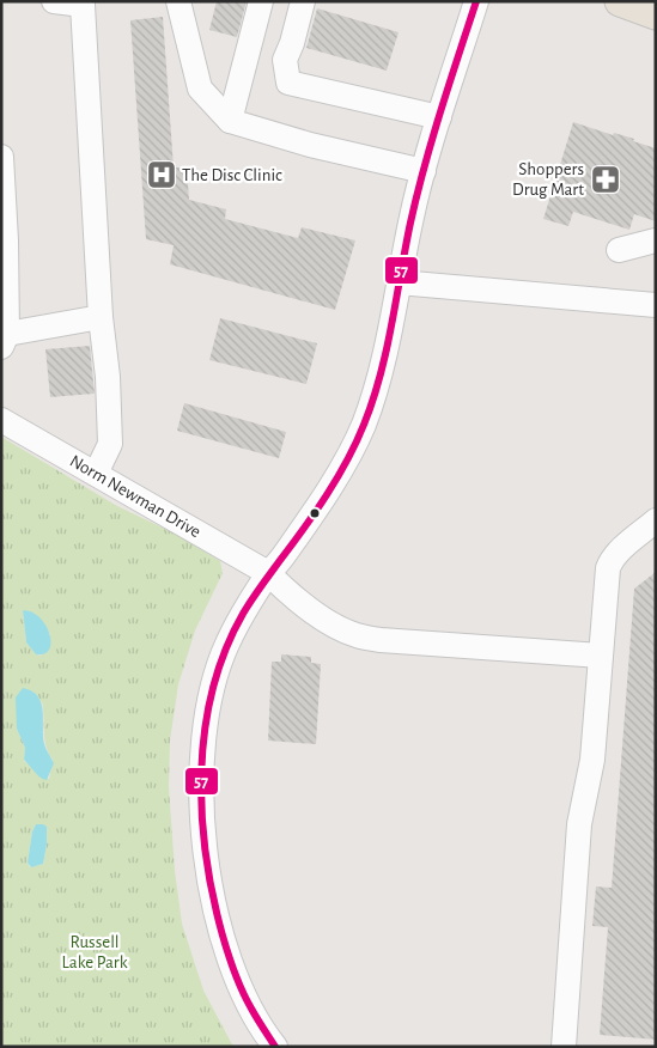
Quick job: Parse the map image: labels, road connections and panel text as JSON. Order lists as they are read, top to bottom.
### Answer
{
  "streets": {
    "street": ["Norm Newman Drive"]
  },
  "parks": ["Russell Lake Park"],
  "places": {
    "hospital": ["The Disc Clinic"],
    "pharmacy": ["Shoppers Drug Mart"]
  },
  "lines": ["transit line 57"]
}
